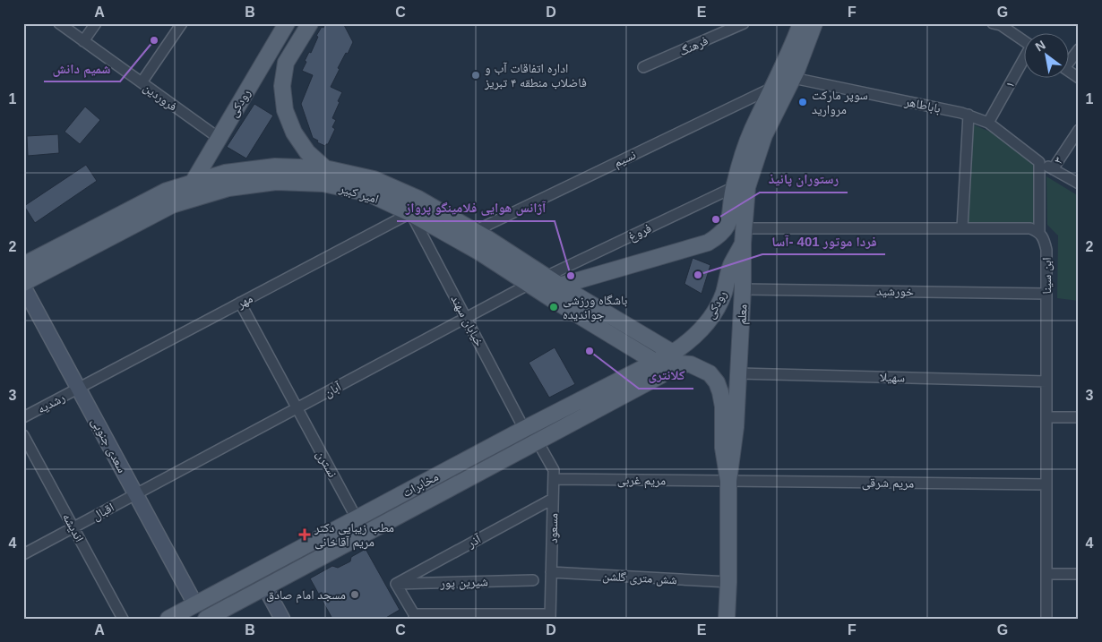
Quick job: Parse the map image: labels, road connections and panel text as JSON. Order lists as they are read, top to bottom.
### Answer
{
  "streets": {
    "main road": [
      "رودکى",
      "امیر کبیر",
      "رودکی",
      "معلم",
      "سعدى جنوبی",
      "مخابرات"
    ],
    "street": [
      "فرهنگ",
      "۱",
      "فروردین",
      "باباطاهر",
      "نسیم",
      "۳",
      "فروغ",
      "ابن سینا",
      "خورشید",
      "مهر",
      "خیابان سهند",
      "سهیلا",
      "آبان",
      "رشدیه",
      "نسترن",
      "مریم غربی",
      "مریم شرقی",
      "اقبال",
      "اندیشه",
      "مسعود",
      "آذر",
      "شش متری گلشن",
      "شیرین پور"
    ]
  },
  "crossings": [
    ["۱", "باباطاهر"],
    ["فروردین", "رودکى"],
    ["رودکى", "امیر کبیر"],
    ["باباطاهر", "۳"],
    ["باباطاهر", "معلم"],
    ["نسیم", "امیر کبیر"],
    ["امیر کبیر", "فروغ"],
    ["امیر کبیر", "مهر"],
    ["امیر کبیر", "خیابان سهند"],
    ["امیر کبیر", "آبان"],
    ["امیر کبیر", "سعدى جنوبی"],
    ["امیر کبیر", "مخابرات"],
    ["ابن سینا", "خورشید"],
    ["ابن سینا", "سهیلا"],
    ["ابن سینا", "مریم شرقی"],
    ["خورشید", "معلم"],
    ["مهر", "خیابان سهند"],
    ["مهر", "رشدیه"],
    ["مهر", "سعدى جنوبی"],
    ["مهر", "نسترن"],
    ["رودکی", "معلم"],
    ["رودکی", "مخابرات"],
    ["معلم", "سهیلا"],
    ["معلم", "مریم غربی"],
    ["معلم", "مریم شرقی"],
    ["معلم", "شش متری گلشن"],
    ["خیابان سهند", "آبان"],
    ["خیابان سهند", "مخابرات"],
    ["آبان", "سعدى جنوبی"],
    ["آبان", "نسترن"],
    ["آبان", "اقبال"],
    ["رشدیه", "سعدى جنوبی"],
    ["سعدى جنوبی", "مخابرات"],
    ["سعدى جنوبی", "اقبال"],
    ["نسترن", "مخابرات"],
    ["مریم غربی", "مریم شرقی"],
    ["مریم غربی", "مسعود"],
    ["مخابرات", "مسعود"],
    ["اقبال", "اندیشه"],
    ["مسعود", "آذر"],
    ["مسعود", "شش متری گلشن"],
    ["آذر", "شیرین پور"]
  ],
  "places": {
    "other": [
      "شمیم دانش",
      "اداره اتفاقات آب و فاضلاب منطقه ۴ تبریز",
      "سوپر مارکت مروارید",
      "رستوران پانیذ",
      "فردا موتور 401 -آسا",
      "آژانس هوایی فلامینگو پرواز",
      "باشگاه ورزشی جواندیده",
      "کلانتری",
      "مسجد امام صادق"
    ],
    "health": ["مطب زیبایی دکتر مریم آقاخانی"]
  },
  "north": "top left",
  "grid": {
    "columns": [
      "A",
      "B",
      "C",
      "D",
      "E",
      "F",
      "G"
    ],
    "rows": [
      "1",
      "2",
      "3",
      "4"
    ]
  }
}
